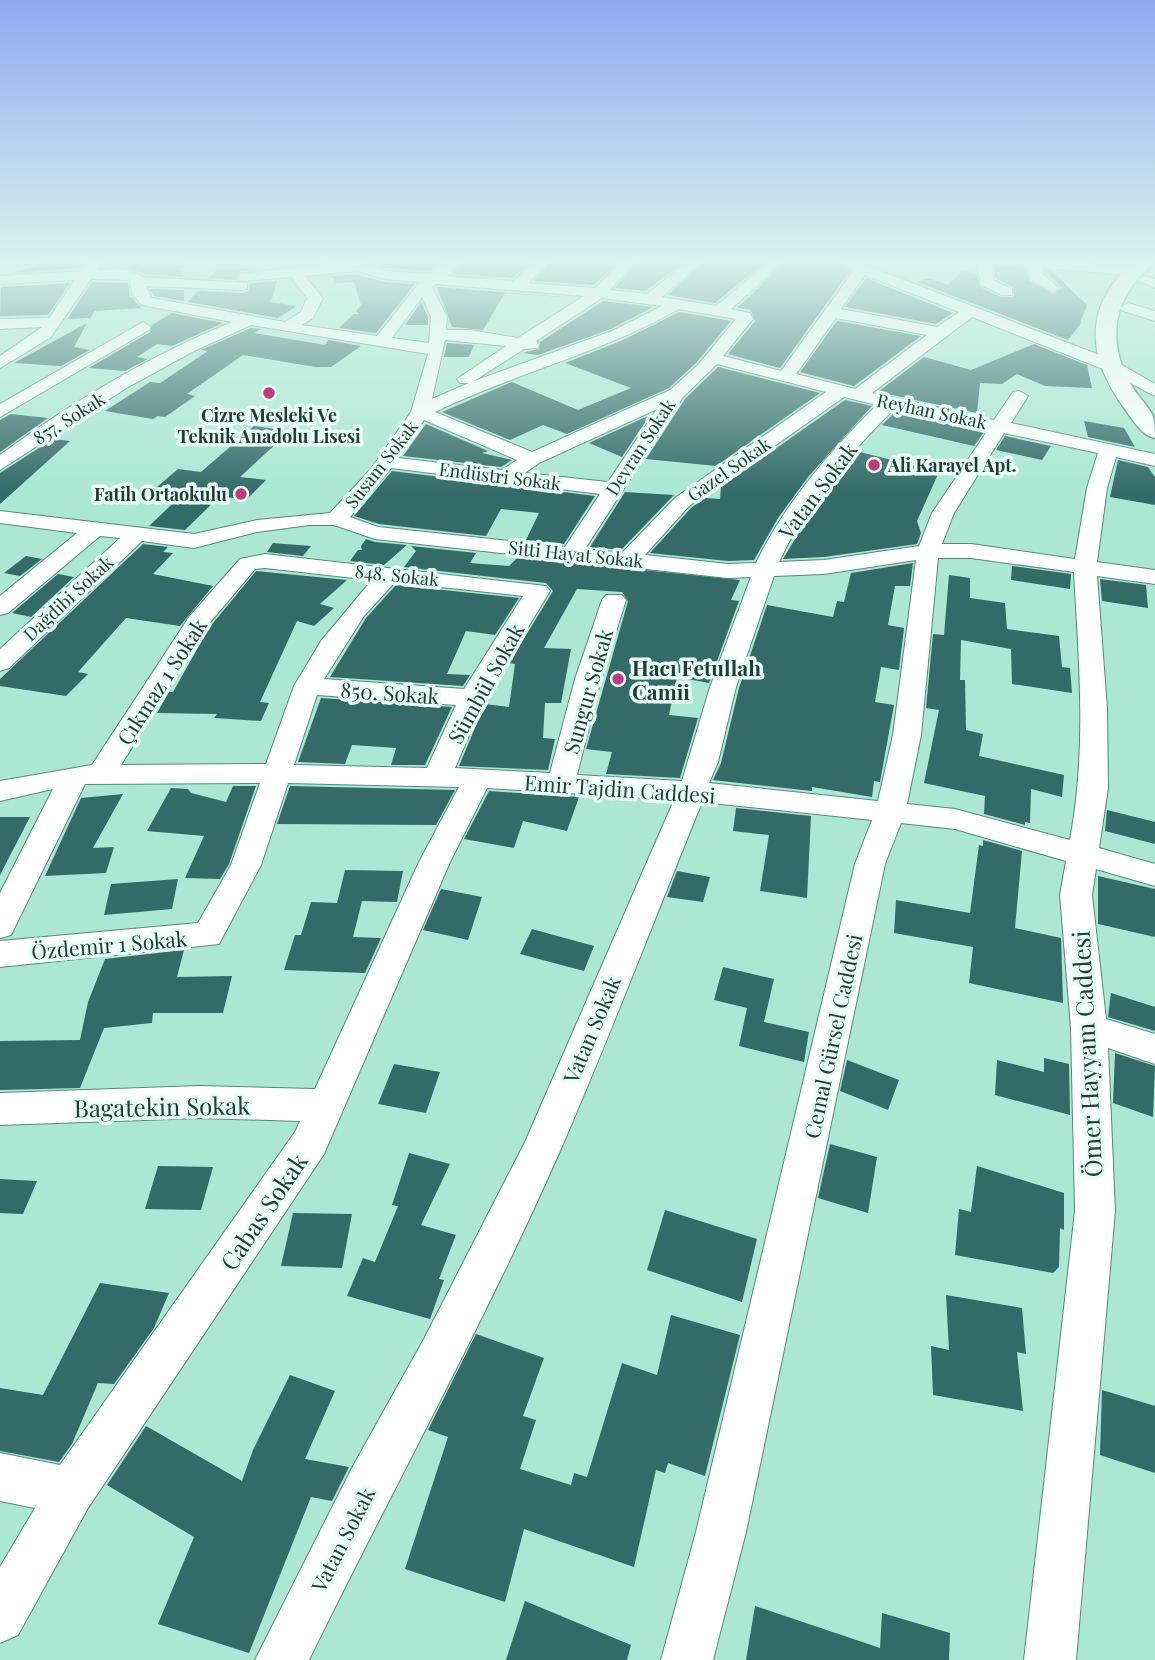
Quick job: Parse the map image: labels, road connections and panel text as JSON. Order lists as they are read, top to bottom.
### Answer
{
  "streets": {
    "street": [
      "Reyhan Sokak",
      "857. Sokak",
      "Devran Sokak",
      "Susam Sokak",
      "Gazel Sokak",
      "Endüstri Sokak",
      "Vatan Sokak",
      "Sitti Hayat Sokak",
      "848. Sokak",
      "Dağdibi Sokak",
      "Çıkmaz 1 Sokak",
      "Sümbül Sokak",
      "Sungur Sokak",
      "850. Sokak",
      "Emir Tajdin Caddesi",
      "Özdemir 1 Sokak",
      "Cemal Gürsel Caddesi",
      "Ömer Hayyam Caddesi",
      "Bagatekin Sokak",
      "Cabas Sokak"
    ]
  },
  "crossings": [
    ["Reyhan Sokak", "Devran Sokak"],
    ["Reyhan Sokak", "Gazel Sokak"],
    ["Reyhan Sokak", "Vatan Sokak"],
    ["Reyhan Sokak", "Cemal Gürsel Caddesi"],
    ["Reyhan Sokak", "Ömer Hayyam Caddesi"],
    ["Devran Sokak", "Endüstri Sokak"],
    ["Devran Sokak", "Sitti Hayat Sokak"],
    ["Susam Sokak", "Endüstri Sokak"],
    ["Susam Sokak", "Sitti Hayat Sokak"],
    ["Gazel Sokak", "Vatan Sokak"],
    ["Gazel Sokak", "Sitti Hayat Sokak"],
    ["Vatan Sokak", "Sitti Hayat Sokak"],
    ["Vatan Sokak", "Emir Tajdin Caddesi"],
    ["Sitti Hayat Sokak", "Dağdibi Sokak"],
    ["Sitti Hayat Sokak", "Cemal Gürsel Caddesi"],
    ["Sitti Hayat Sokak", "Ömer Hayyam Caddesi"],
    ["848. Sokak", "Çıkmaz 1 Sokak"],
    ["848. Sokak", "Sümbül Sokak"],
    ["Çıkmaz 1 Sokak", "Emir Tajdin Caddesi"],
    ["Sümbül Sokak", "850. Sokak"],
    ["Sümbül Sokak", "Emir Tajdin Caddesi"],
    ["Sungur Sokak", "Emir Tajdin Caddesi"],
    ["Emir Tajdin Caddesi", "Özdemir 1 Sokak"],
    ["Emir Tajdin Caddesi", "Cemal Gürsel Caddesi"],
    ["Emir Tajdin Caddesi", "Ömer Hayyam Caddesi"],
    ["Emir Tajdin Caddesi", "Cabas Sokak"],
    ["Bagatekin Sokak", "Cabas Sokak"]
  ],
  "places": [
    "Cizre Mesleki Ve Teknik Anadolu Lisesi",
    "Ali Karayel Apt.",
    "Fatih Ortaokulu",
    "Hacı Fetullah Camii"
  ]
}
